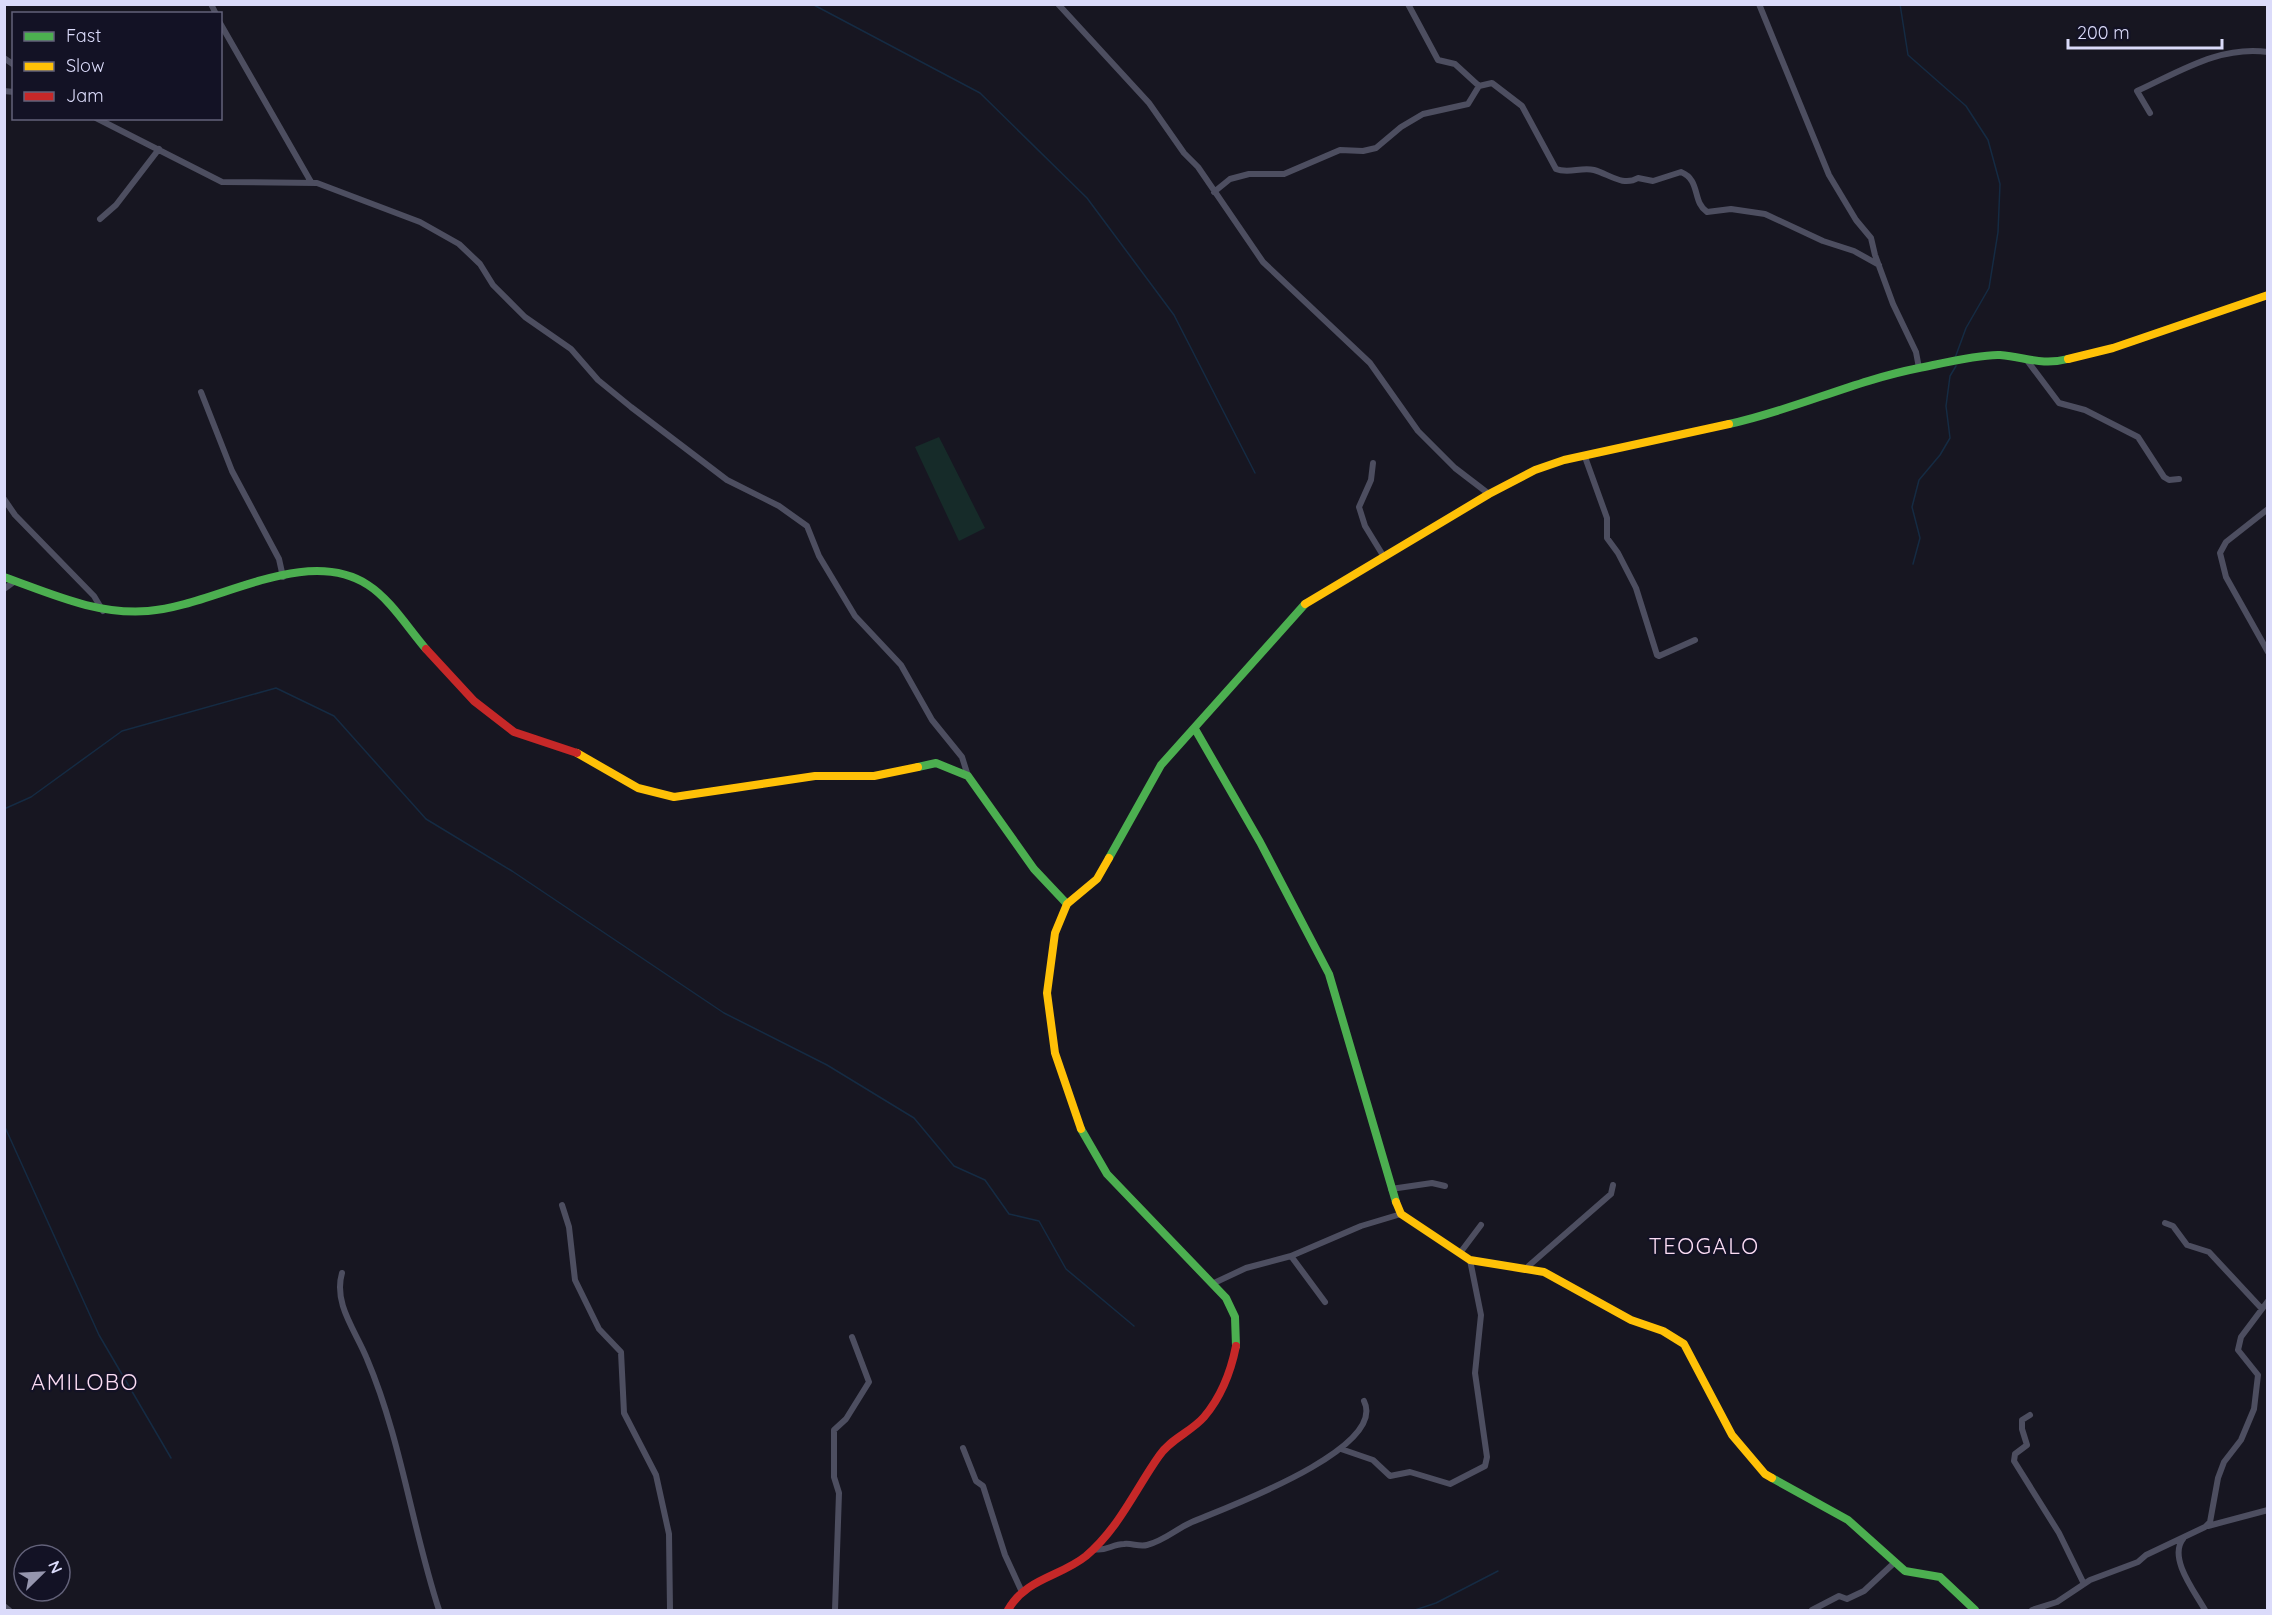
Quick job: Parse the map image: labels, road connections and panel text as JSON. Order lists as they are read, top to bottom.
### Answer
{
  "districts": ["TEOGALO", "AMILOBO"],
  "legend": ["Fast", "Slow", "Jam"],
  "scale_bar": "200 m",
  "north": "top right"
}
